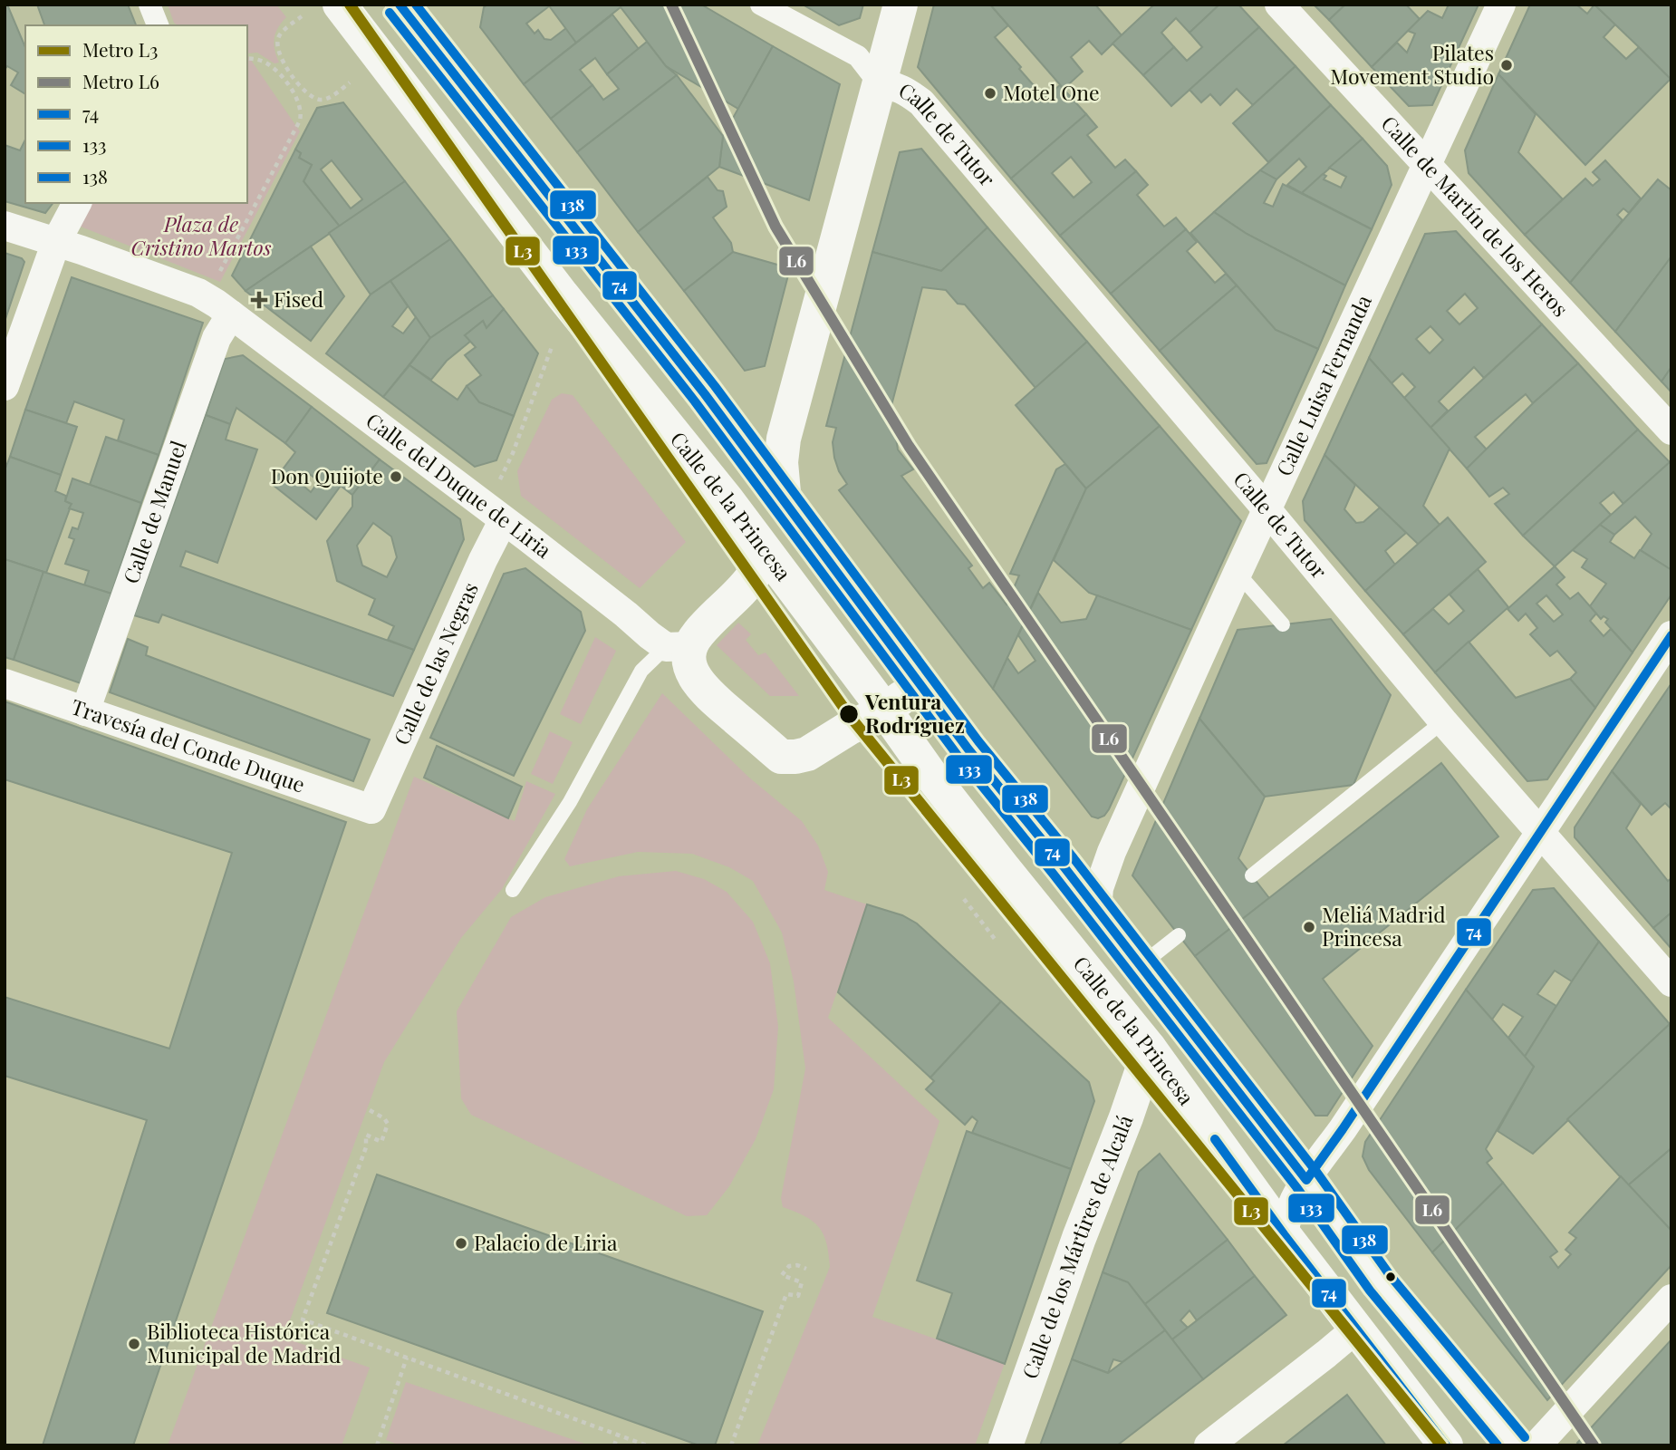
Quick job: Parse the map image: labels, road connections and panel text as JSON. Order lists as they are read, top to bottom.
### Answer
{
  "streets": {
    "main road": ["Calle de la Princesa", "Calle de los Mártires de Alcalá"],
    "street": [
      "Calle de Tutor",
      "Calle de Martín de los Heros",
      "Calle Luisa Fernanda",
      "Calle del Duque de Liria",
      "Calle de Manuel",
      "Calle de las Negras",
      "Travesía del Conde Duque"
    ]
  },
  "crossings": [
    ["Calle de Tutor", "Calle Luisa Fernanda"],
    ["Calle de Martín de los Heros", "Calle Luisa Fernanda"],
    ["Calle del Duque de Liria", "Calle de Manuel"],
    ["Calle del Duque de Liria", "Calle de las Negras"],
    ["Calle de la Princesa", "Calle de los Mártires de Alcalá"],
    ["Calle de Manuel", "Travesía del Conde Duque"],
    ["Calle de las Negras", "Travesía del Conde Duque"]
  ],
  "parks": ["Plaza de Cristino Martos"],
  "places": {
    "other": [
      "Pilates Movement Studio",
      "Motel One",
      "Don Quijote",
      "Ventura Rodríguez",
      "Meliá Madrid Princesa",
      "Palacio de Liria",
      "Biblioteca Histórica Municipal de Madrid"
    ],
    "health": ["Fised"]
  },
  "lines": [
    "metro line L3",
    "metro line L6",
    "transit line 74",
    "transit line 138",
    "transit line 133"
  ],
  "legend": [
    "Metro L3",
    "Metro L6",
    "74",
    "133",
    "138"
  ]
}
